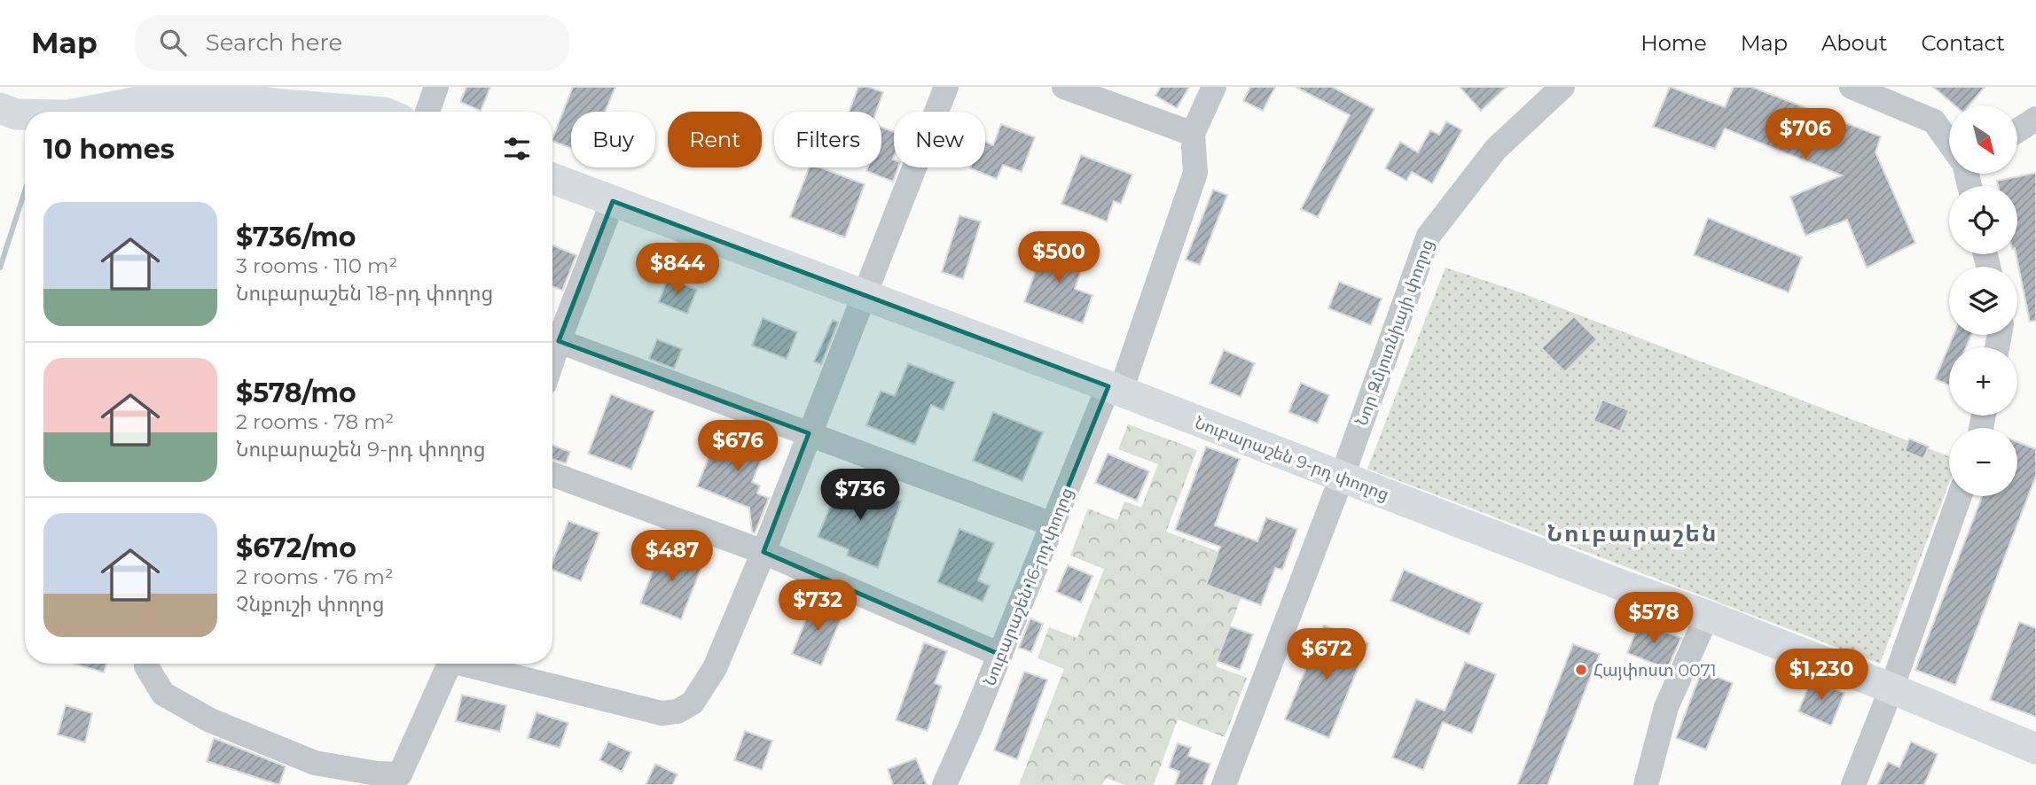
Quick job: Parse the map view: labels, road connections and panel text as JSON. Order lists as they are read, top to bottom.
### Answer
{
  "streets": {
    "main road": ["Նուբարաշեն 9-րդ փողոց"],
    "street": ["Նոր Զմյուռնիայի փողոց", "Նուբարաշեն 16-րդ փողոց"]
  },
  "crossings": [
    ["Նոր Զմյուռնիայի փողոց", "Նուբարաշեն 9-րդ փողոց"],
    ["Նուբարաշեն 9-րդ փողոց", "Նուբարաշեն 16-րդ փողոց"]
  ],
  "districts": ["Նուբարաշեն"],
  "places": ["Հայփոստ 0071"],
  "north": "bottom right",
  "page": {
    "header": "Map",
    "search": "Search here",
    "nav": [
      "Home",
      "Map",
      "About",
      "Contact"
    ],
    "map_buttons": ["+", "−"],
    "price": [
      "$706",
      "$500",
      "$844",
      "$676",
      "$736",
      "$487",
      "$732",
      "$578",
      "$672",
      "$1,230"
    ],
    "chip": [
      "Buy",
      "Rent",
      "Filters",
      "New"
    ],
    "heading": "10 homes",
    "list": [
      {
        "name": "$736/mo",
        "note": "3 rooms · 110 m² · Նուբարաշեն 18-րդ փողոց"
      },
      {
        "name": "$578/mo",
        "note": "2 rooms · 78 m² · Նուբարաշեն 9-րդ փողոց"
      },
      {
        "name": "$672/mo",
        "note": "2 rooms · 76 m² · Չնքուշի փողոց"
      }
    ]
  }
}
